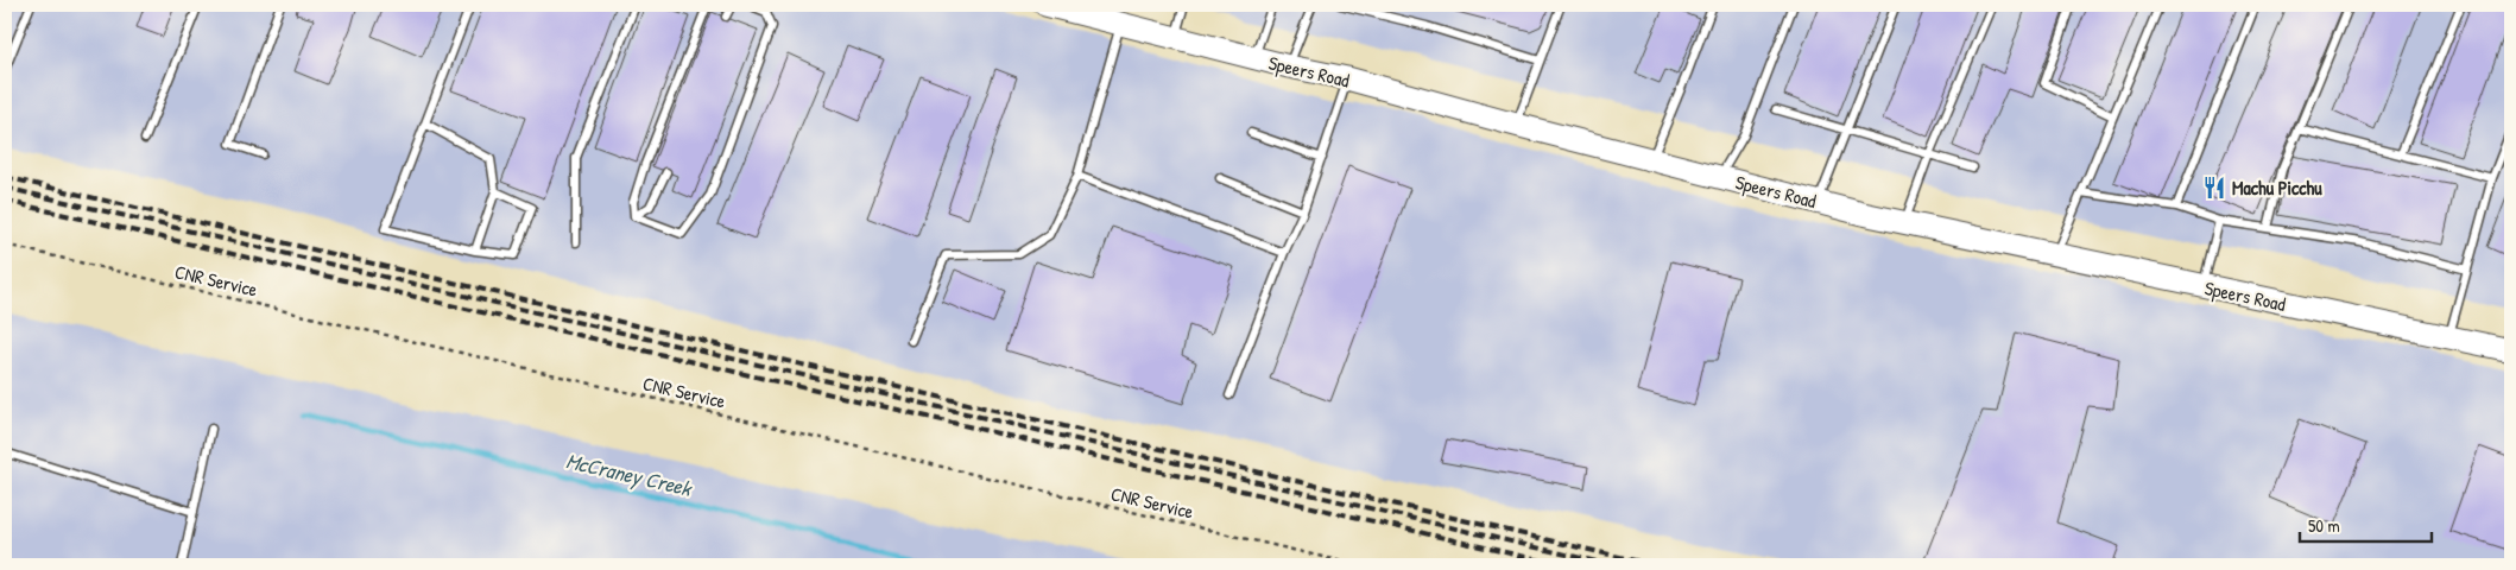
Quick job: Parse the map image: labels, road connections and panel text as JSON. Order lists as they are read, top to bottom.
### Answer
{
  "streets": {
    "main road": ["Speers Road"],
    "path": ["CNR Service"]
  },
  "water": ["McCraney Creek"],
  "places": {
    "restaurant": ["Machu Picchu"]
  },
  "scale_bar": "50 m"
}
